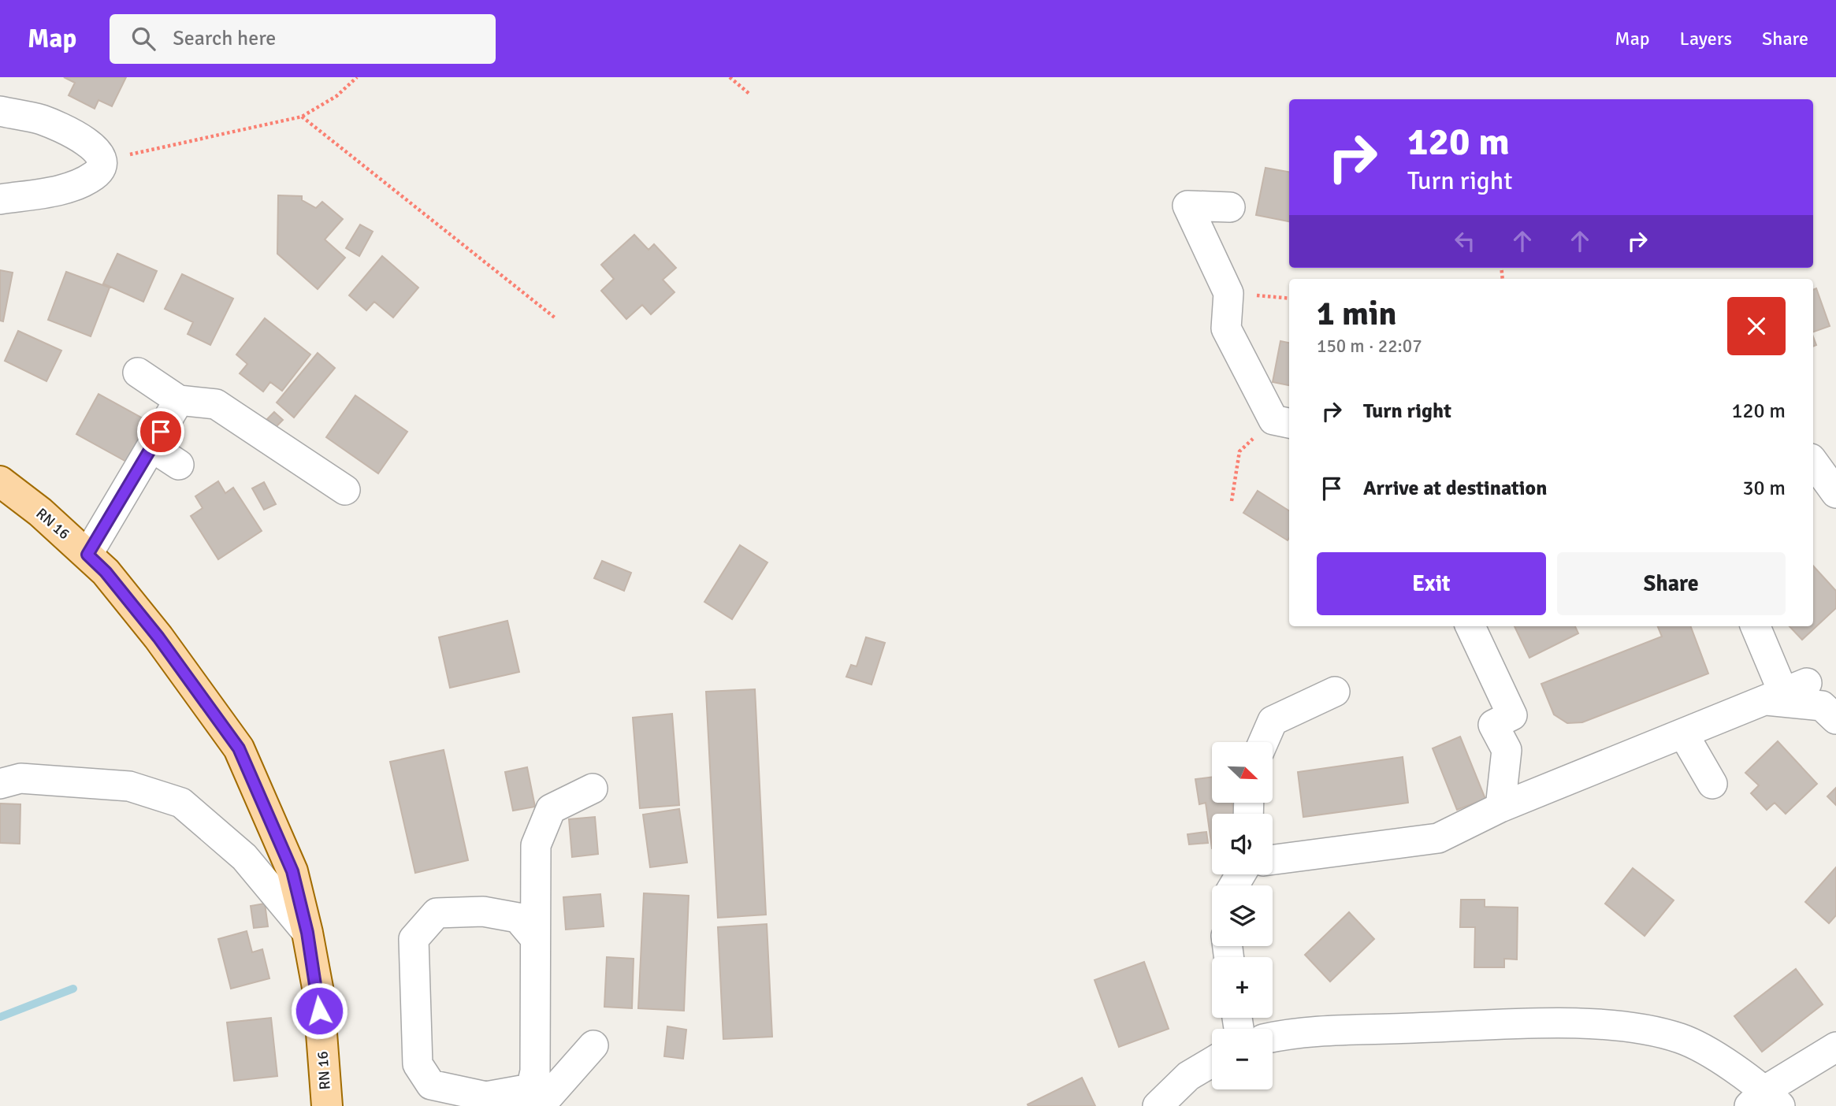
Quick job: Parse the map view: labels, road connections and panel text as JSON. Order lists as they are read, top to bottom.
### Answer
{
  "streets": {
    "main road": ["RN 16"]
  },
  "north": "bottom right",
  "page": {
    "header": "Map",
    "search": "Search here",
    "nav": ["Map", "Layers", "Share"],
    "turn": ["120 m", "Turn right"],
    "heading": ["1 min", "150 m · 22:07"],
    "list": [
      {
        "name": "Turn right",
        "value": "120 m"
      },
      {
        "name": "Arrive at destination",
        "value": "30 m"
      }
    ],
    "buttons": ["Exit", "Share"],
    "map_buttons": ["+", "−"]
  }
}
